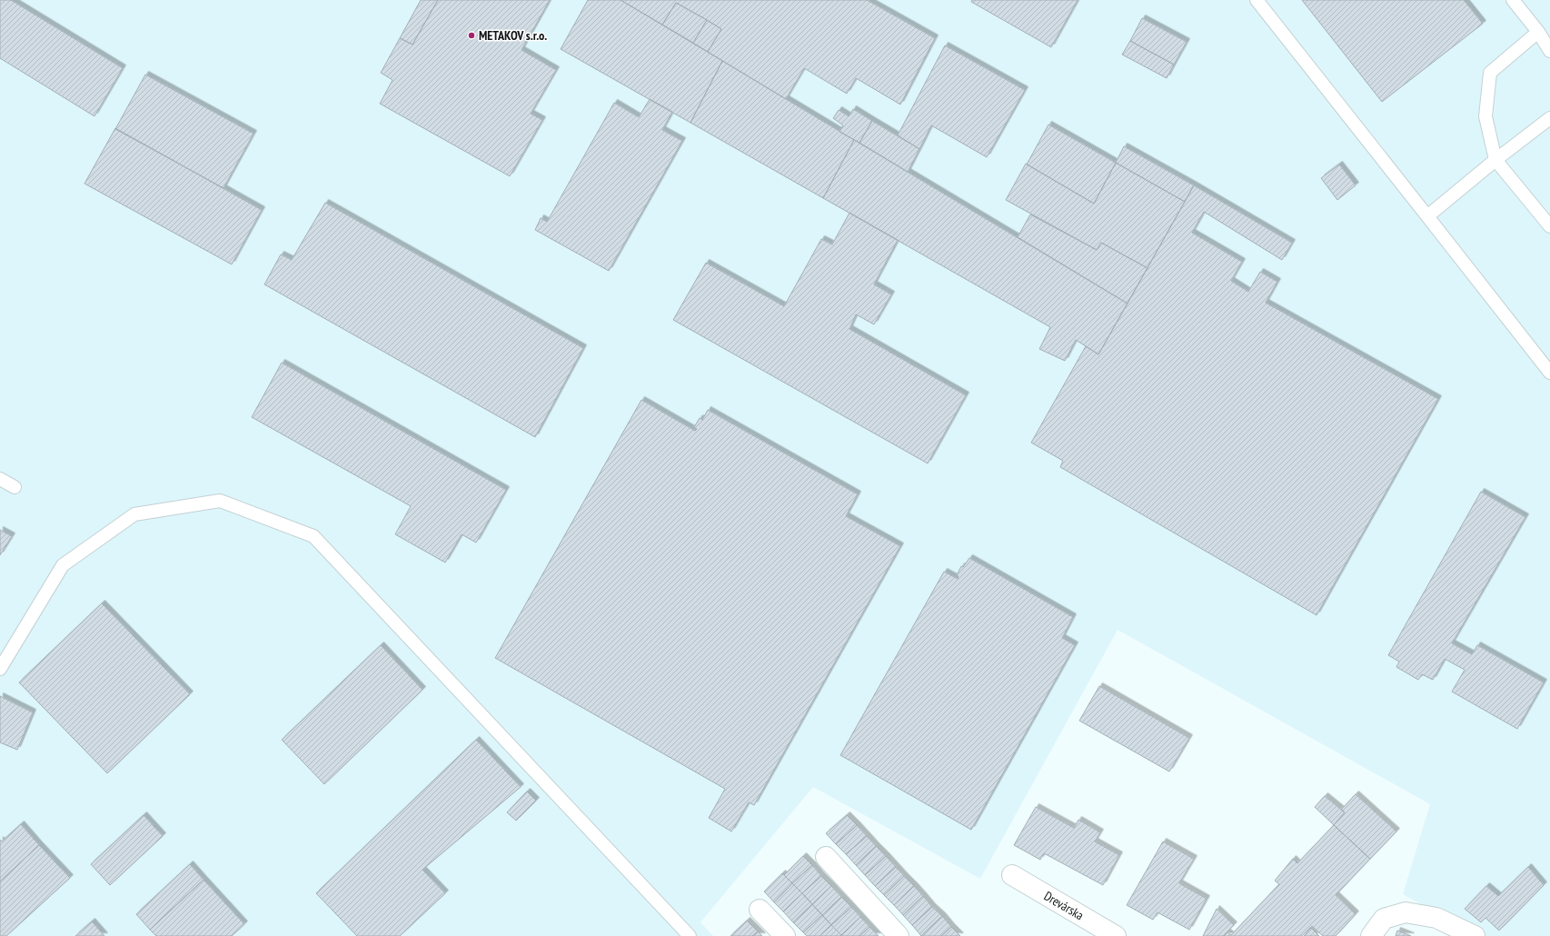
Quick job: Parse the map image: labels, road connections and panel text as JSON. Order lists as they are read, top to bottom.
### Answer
{
  "streets": {
    "street": ["Drevárska"]
  },
  "places": ["METAKOV s.r.o."]
}
